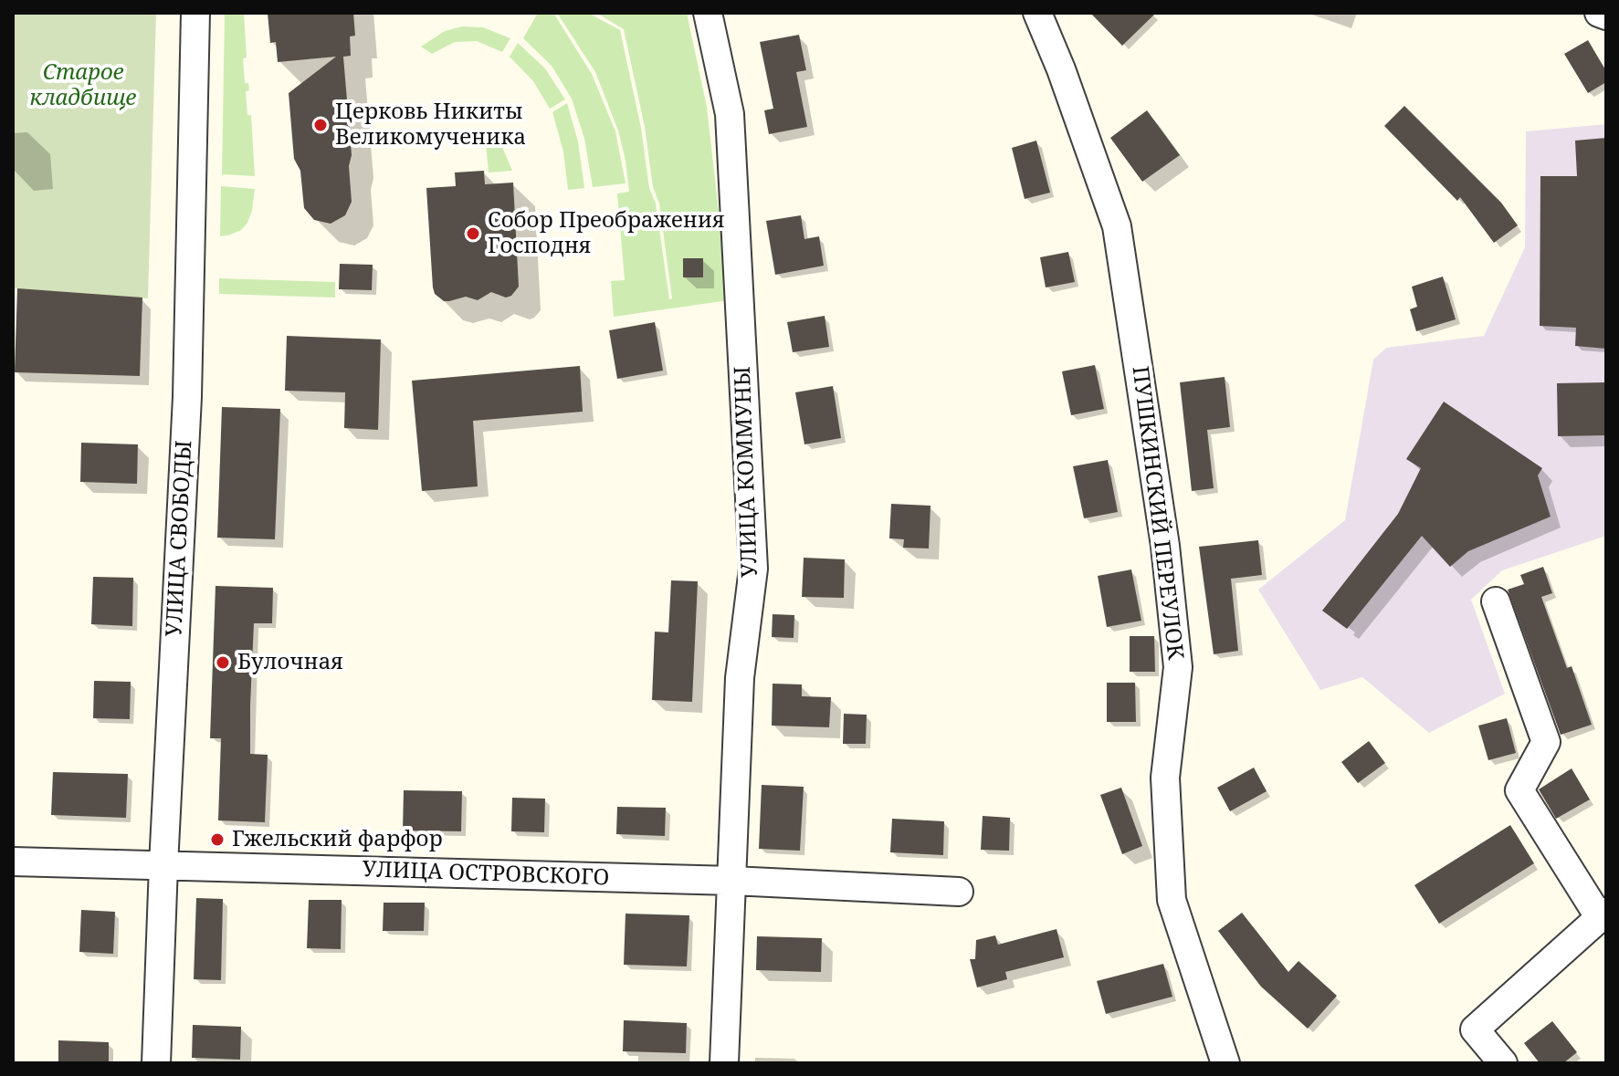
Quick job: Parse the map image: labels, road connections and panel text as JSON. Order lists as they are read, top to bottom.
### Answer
{
  "streets": {
    "street": [
      "УЛИЦА КОММУНЫ",
      "ПУШКИНСКИЙ ПЕРЕУЛОК",
      "УЛИЦА СВОБОДЫ",
      "УЛИЦА ОСТРОВСКОГО"
    ]
  },
  "crossings": [
    ["УЛИЦА КОММУНЫ", "УЛИЦА ОСТРОВСКОГО"],
    ["УЛИЦА СВОБОДЫ", "УЛИЦА ОСТРОВСКОГО"]
  ],
  "parks": ["Старое кладбище"],
  "places": [
    "Церковь Никиты Великомученика",
    "Собор Преображения Господня",
    "Булочная",
    "Гжельский фарфор"
  ]
}
